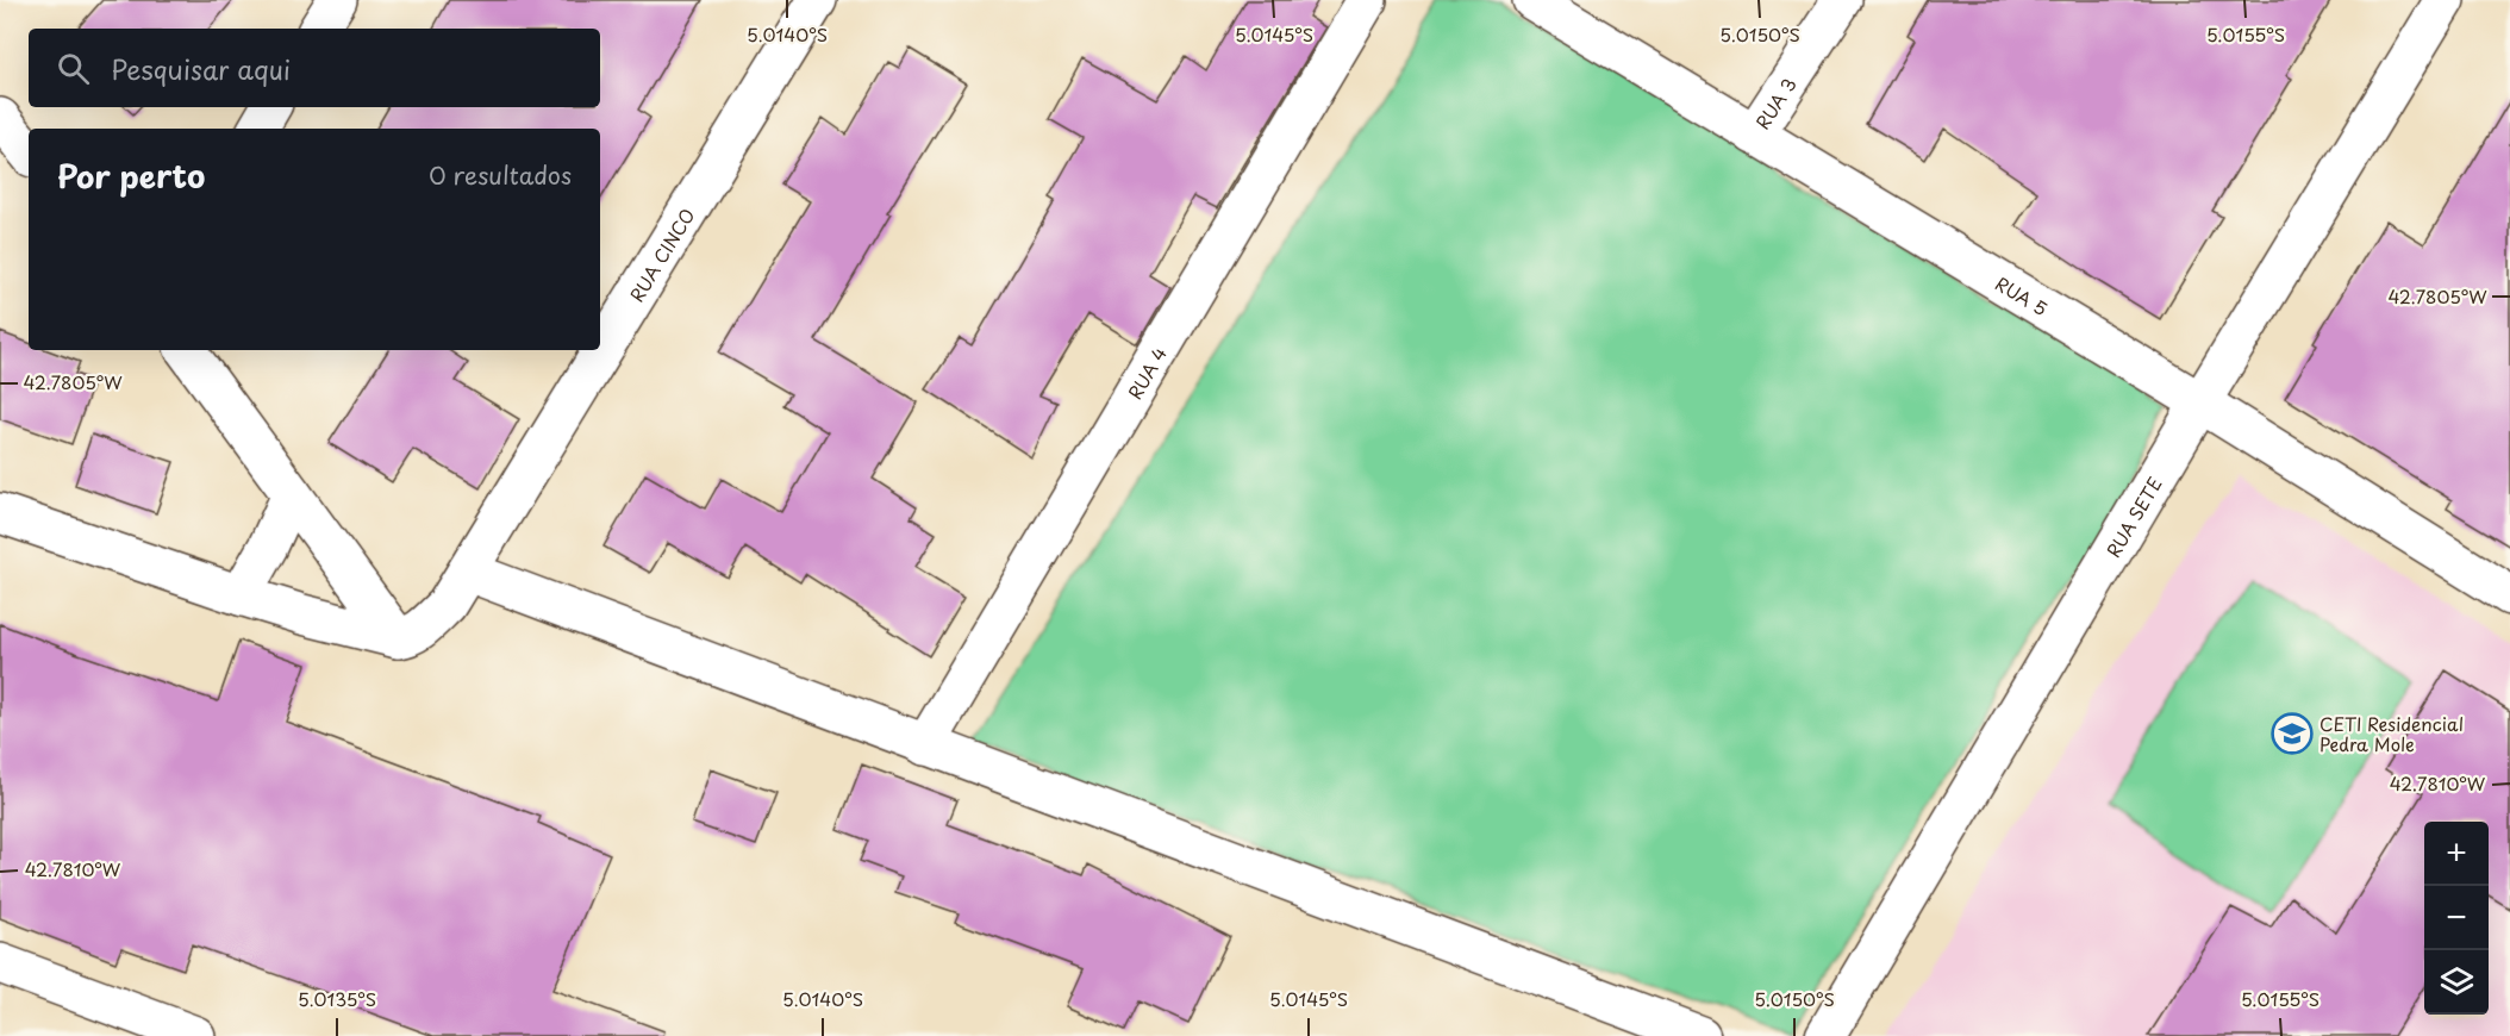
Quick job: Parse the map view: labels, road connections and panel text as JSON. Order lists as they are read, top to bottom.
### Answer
{
  "streets": {
    "street": [
      "RUA 3",
      "RUA CINCO",
      "RUA 5",
      "RUA 4",
      "RUA SETE"
    ]
  },
  "crossings": [
    ["RUA 3", "RUA 5"],
    ["RUA 5", "RUA SETE"]
  ],
  "places": {
    "school or university": ["CETI Residencial Pedra Mole"]
  },
  "page": {
    "search": "Pesquisar aqui",
    "heading": ["Por perto", "0 resultados"],
    "map_buttons": ["+", "−"]
  },
  "coordinates": [
    "5.0140°S",
    "5.0145°S",
    "5.0150°S",
    "5.0155°S",
    "42.7805°W",
    "42.7810°W",
    "5.0135°S"
  ]
}
